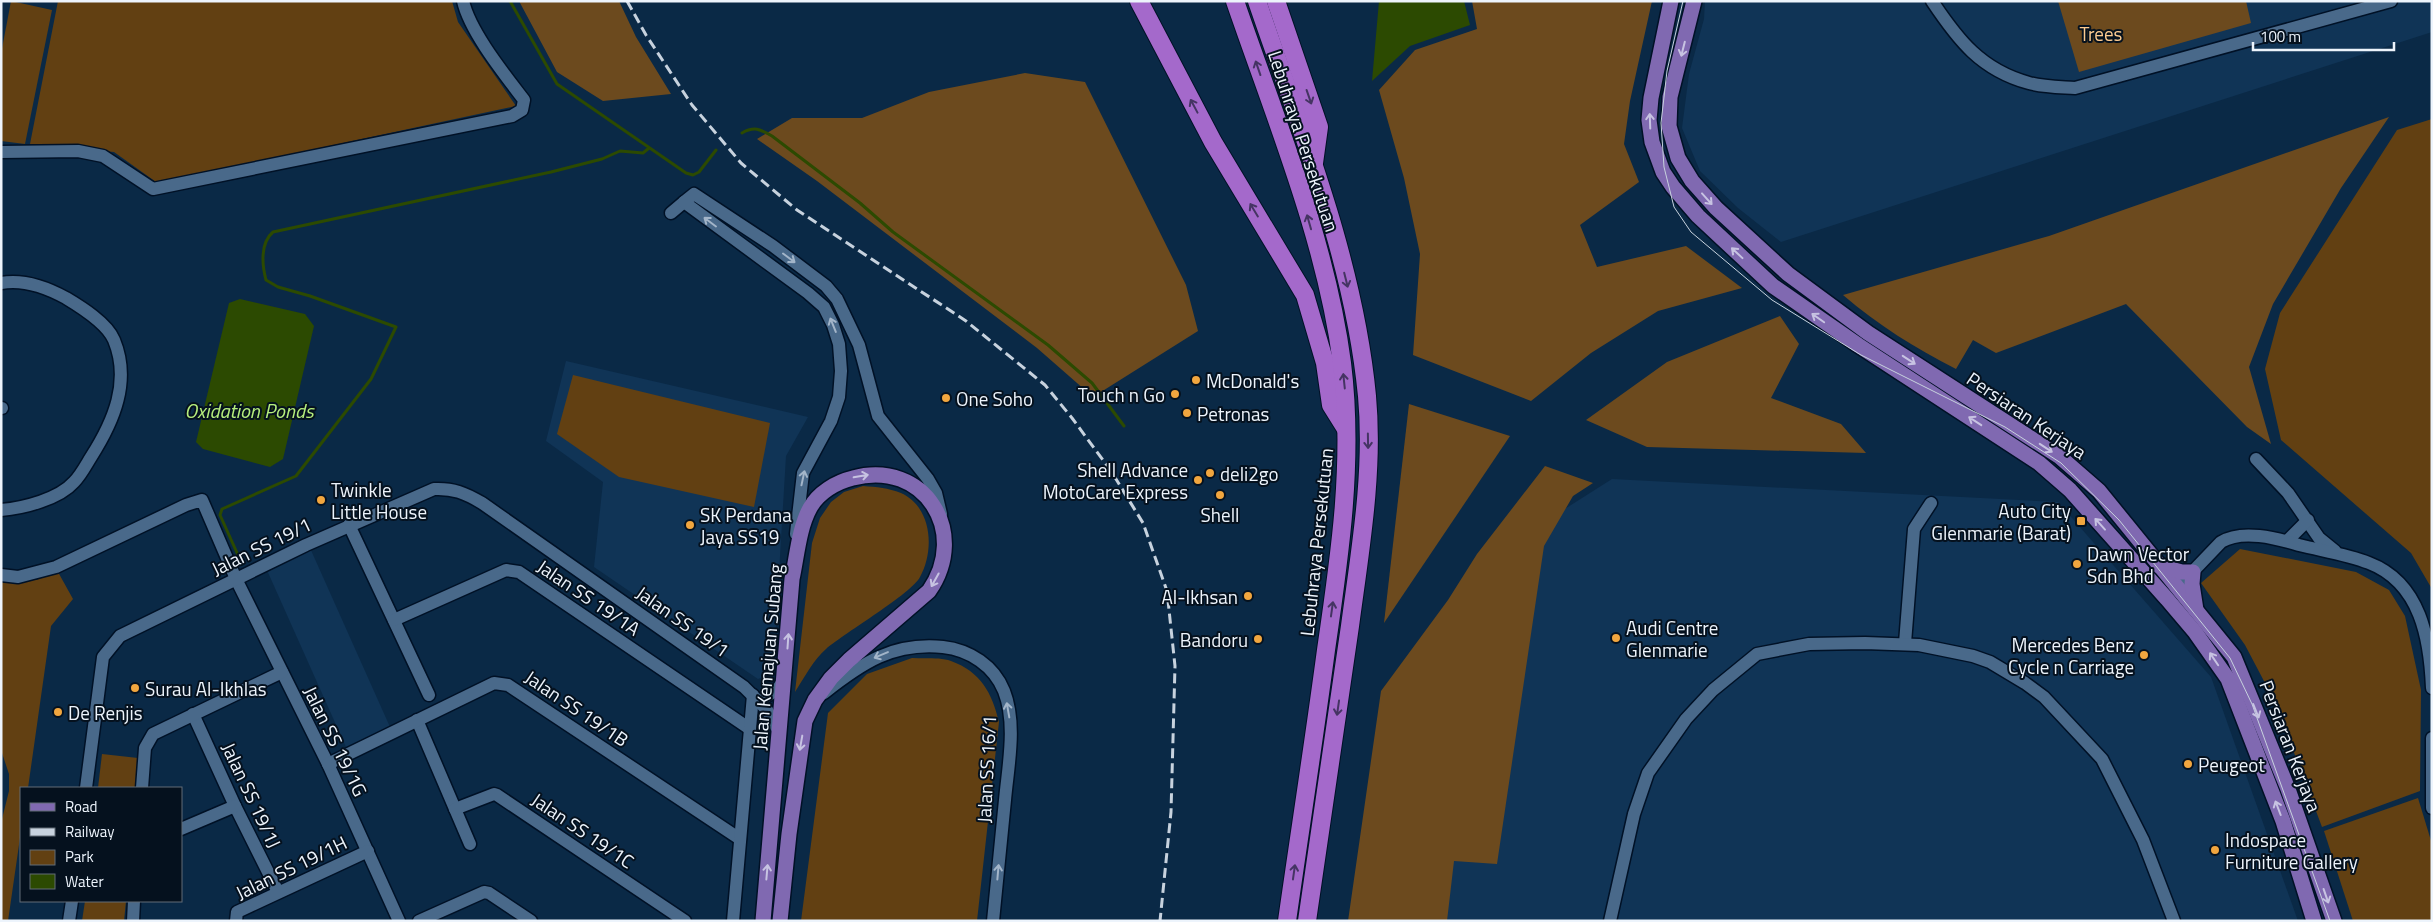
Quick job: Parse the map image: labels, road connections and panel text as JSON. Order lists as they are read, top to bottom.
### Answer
{
  "streets": {
    "highway": ["Lebuhraya Persekutuan"],
    "main road": ["Persiaran Kerjaya", "Jalan Kemajuan Subang"],
    "street": [
      "Jalan SS 19/1",
      "Jalan SS 19/1A",
      "Jalan SS 19/1B",
      "Jalan SS 19/1G",
      "Jalan SS 16/1",
      "Jalan SS 19/1J",
      "Jalan SS 19/1C",
      "Jalan SS 19/1H"
    ]
  },
  "crossings": [
    ["Jalan SS 19/1", "Jalan Kemajuan Subang"],
    ["Jalan SS 19/1", "Jalan SS 19/1G"],
    ["Jalan Kemajuan Subang", "Jalan SS 16/1"],
    ["Jalan SS 19/1B", "Jalan SS 19/1G"],
    ["Jalan SS 19/1G", "Jalan SS 19/1H"],
    ["Jalan SS 19/1J", "Jalan SS 19/1H"]
  ],
  "water": ["Oxidation Ponds"],
  "parks": ["Trees"],
  "places": {
    "other": [
      "McDonald's",
      "Touch n Go",
      "One Soho",
      "Petronas",
      "deli2go",
      "Shell Advance MotoCare Express",
      "Shell",
      "Twinkle Little House",
      "SK Perdana Jaya SS19",
      "Dawn Vector Sdn Bhd",
      "Al-Ikhsan",
      "Audi Centre Glenmarie",
      "Bandoru",
      "Mercedes Benz Cycle n Carriage",
      "Surau Al-Ikhlas",
      "De Renjis",
      "Peugeot",
      "Indospace Furniture Gallery"
    ],
    "transit": ["Auto City Glenmarie (Barat)"]
  },
  "legend": [
    "Road",
    "Railway",
    "Park",
    "Water"
  ],
  "scale_bar": "100 m"
}
